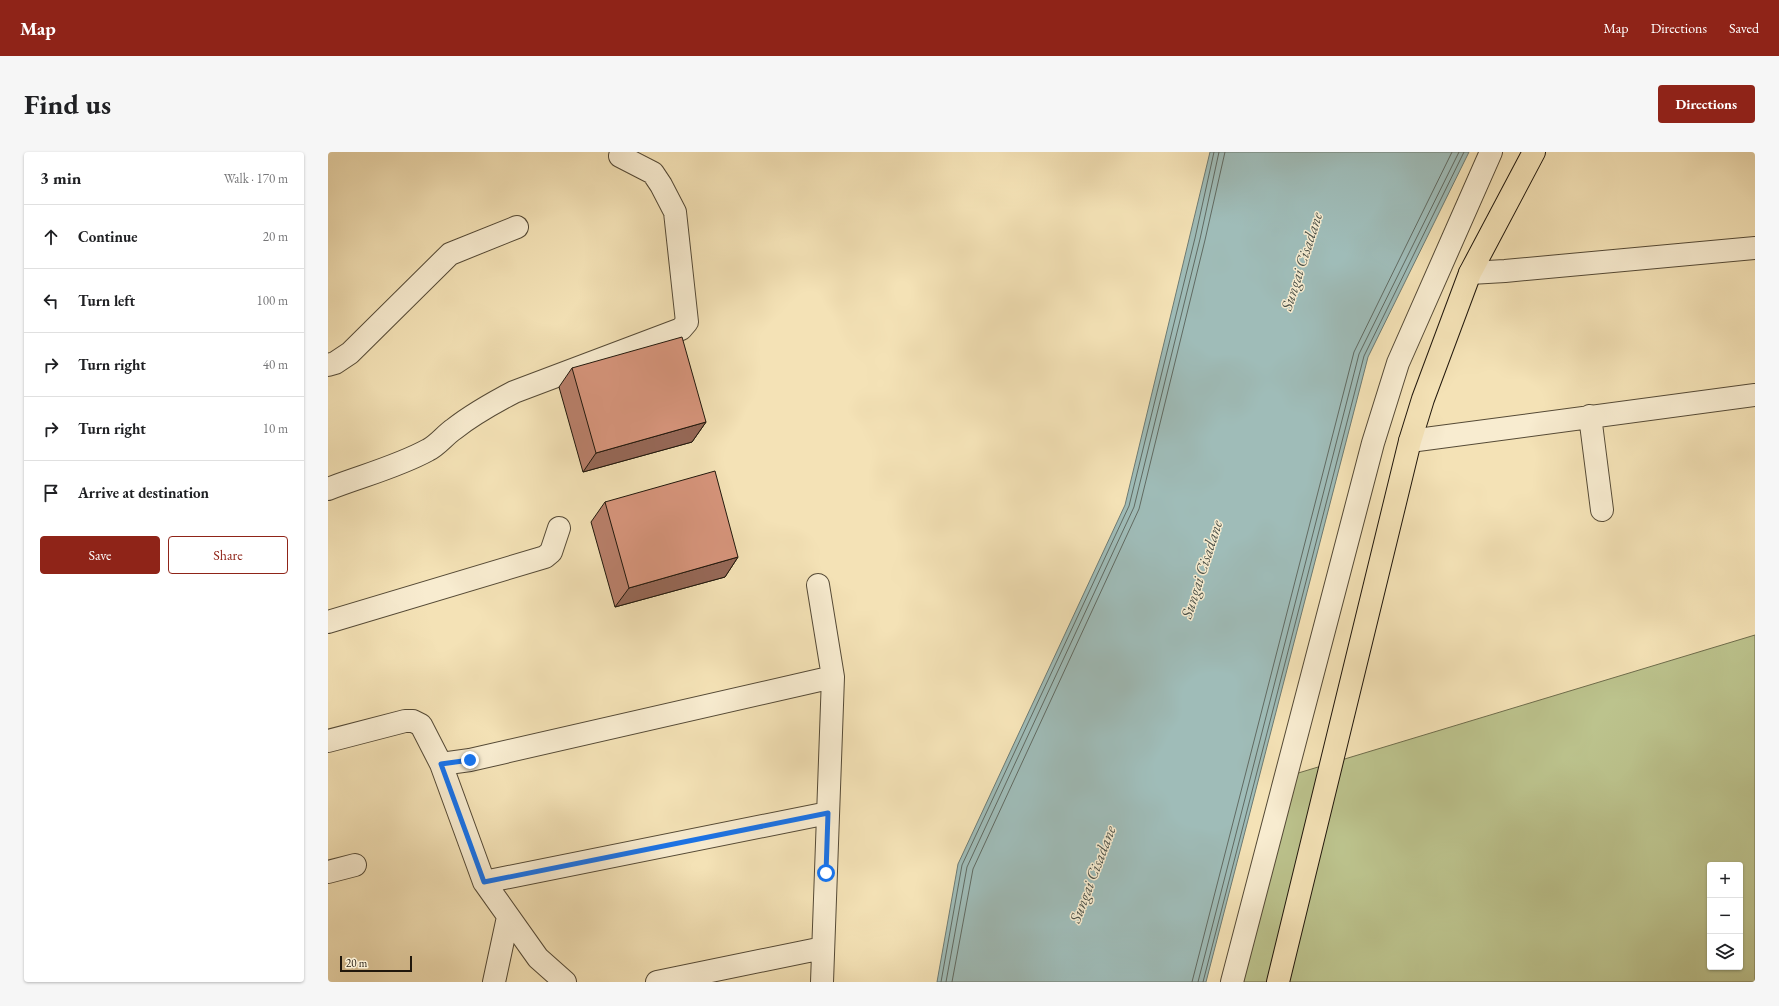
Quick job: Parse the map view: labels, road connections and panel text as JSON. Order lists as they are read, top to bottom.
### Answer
{
  "water": ["Sungai Cisadane"],
  "scale_bar": "20 m",
  "page": {
    "header": "Map",
    "nav": ["Map", "Directions", "Saved"],
    "buttons": [
      "Directions",
      ["Save", "Share"]
    ],
    "title": "Find us",
    "heading": ["3 min", "Walk · 170 m"],
    "list": [
      ["Continue", "20 m"],
      ["Turn left", "100 m"],
      ["Turn right", "40 m"],
      ["Turn right", "10 m"],
      "Arrive at destination"
    ],
    "map_buttons": ["+", "−"],
    "scale": "20 m"
  }
}
